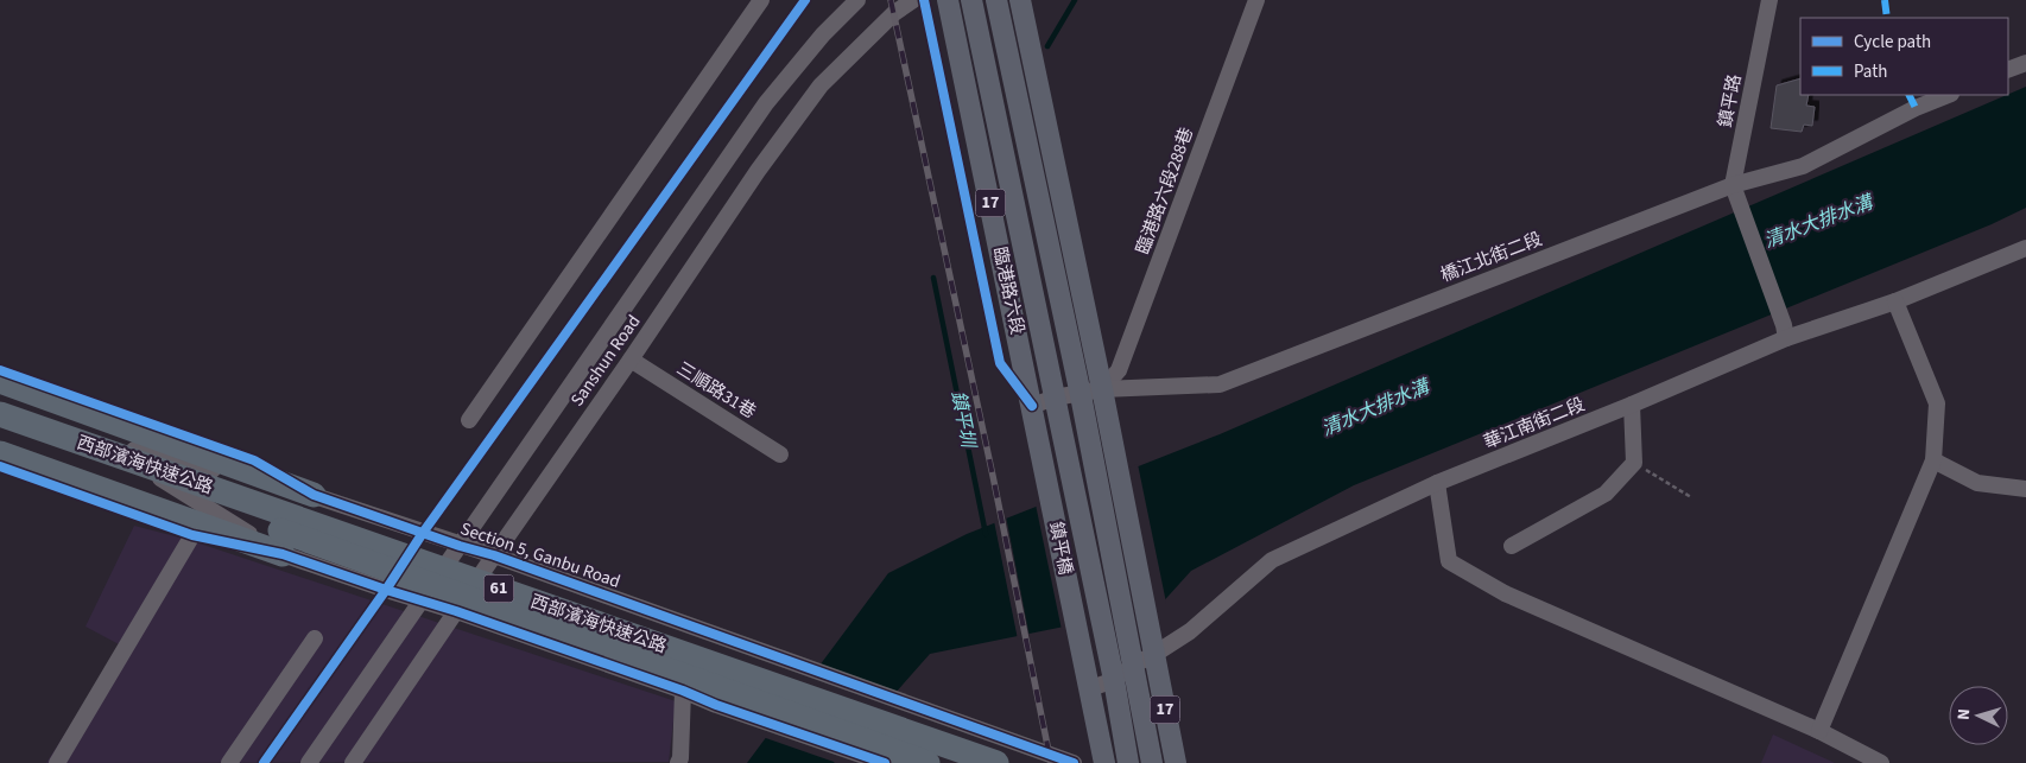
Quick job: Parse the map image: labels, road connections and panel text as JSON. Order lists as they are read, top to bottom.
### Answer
{
  "streets": {
    "highway": ["西部濱海快速公路", "61"],
    "main road": ["17", "臨港路六段", "鎮平橋"],
    "street": [
      "鎮平路",
      "臨港路六段288巷",
      "橋江北街二段",
      "Sanshun Road",
      "三順路31巷",
      "華江南街二段",
      "Section 5, Ganbu Road"
    ]
  },
  "crossings": [
    ["鎮平路", "橋江北街二段"],
    ["臨港路六段288巷", "17"],
    ["臨港路六段288巷", "橋江北街二段"],
    ["17", "橋江北街二段"],
    ["17", "華江南街二段"],
    ["17", "鎮平橋"],
    ["橋江北街二段", "臨港路六段"],
    ["橋江北街二段", "鎮平橋"],
    ["臨港路六段", "鎮平橋"],
    ["Sanshun Road", "三順路31巷"],
    ["Sanshun Road", "Section 5, Ganbu Road"],
    ["華江南街二段", "鎮平橋"]
  ],
  "water": ["清水大排水溝", "鎮平圳"],
  "legend": ["Cycle path", "Path"],
  "north": "left"
}
